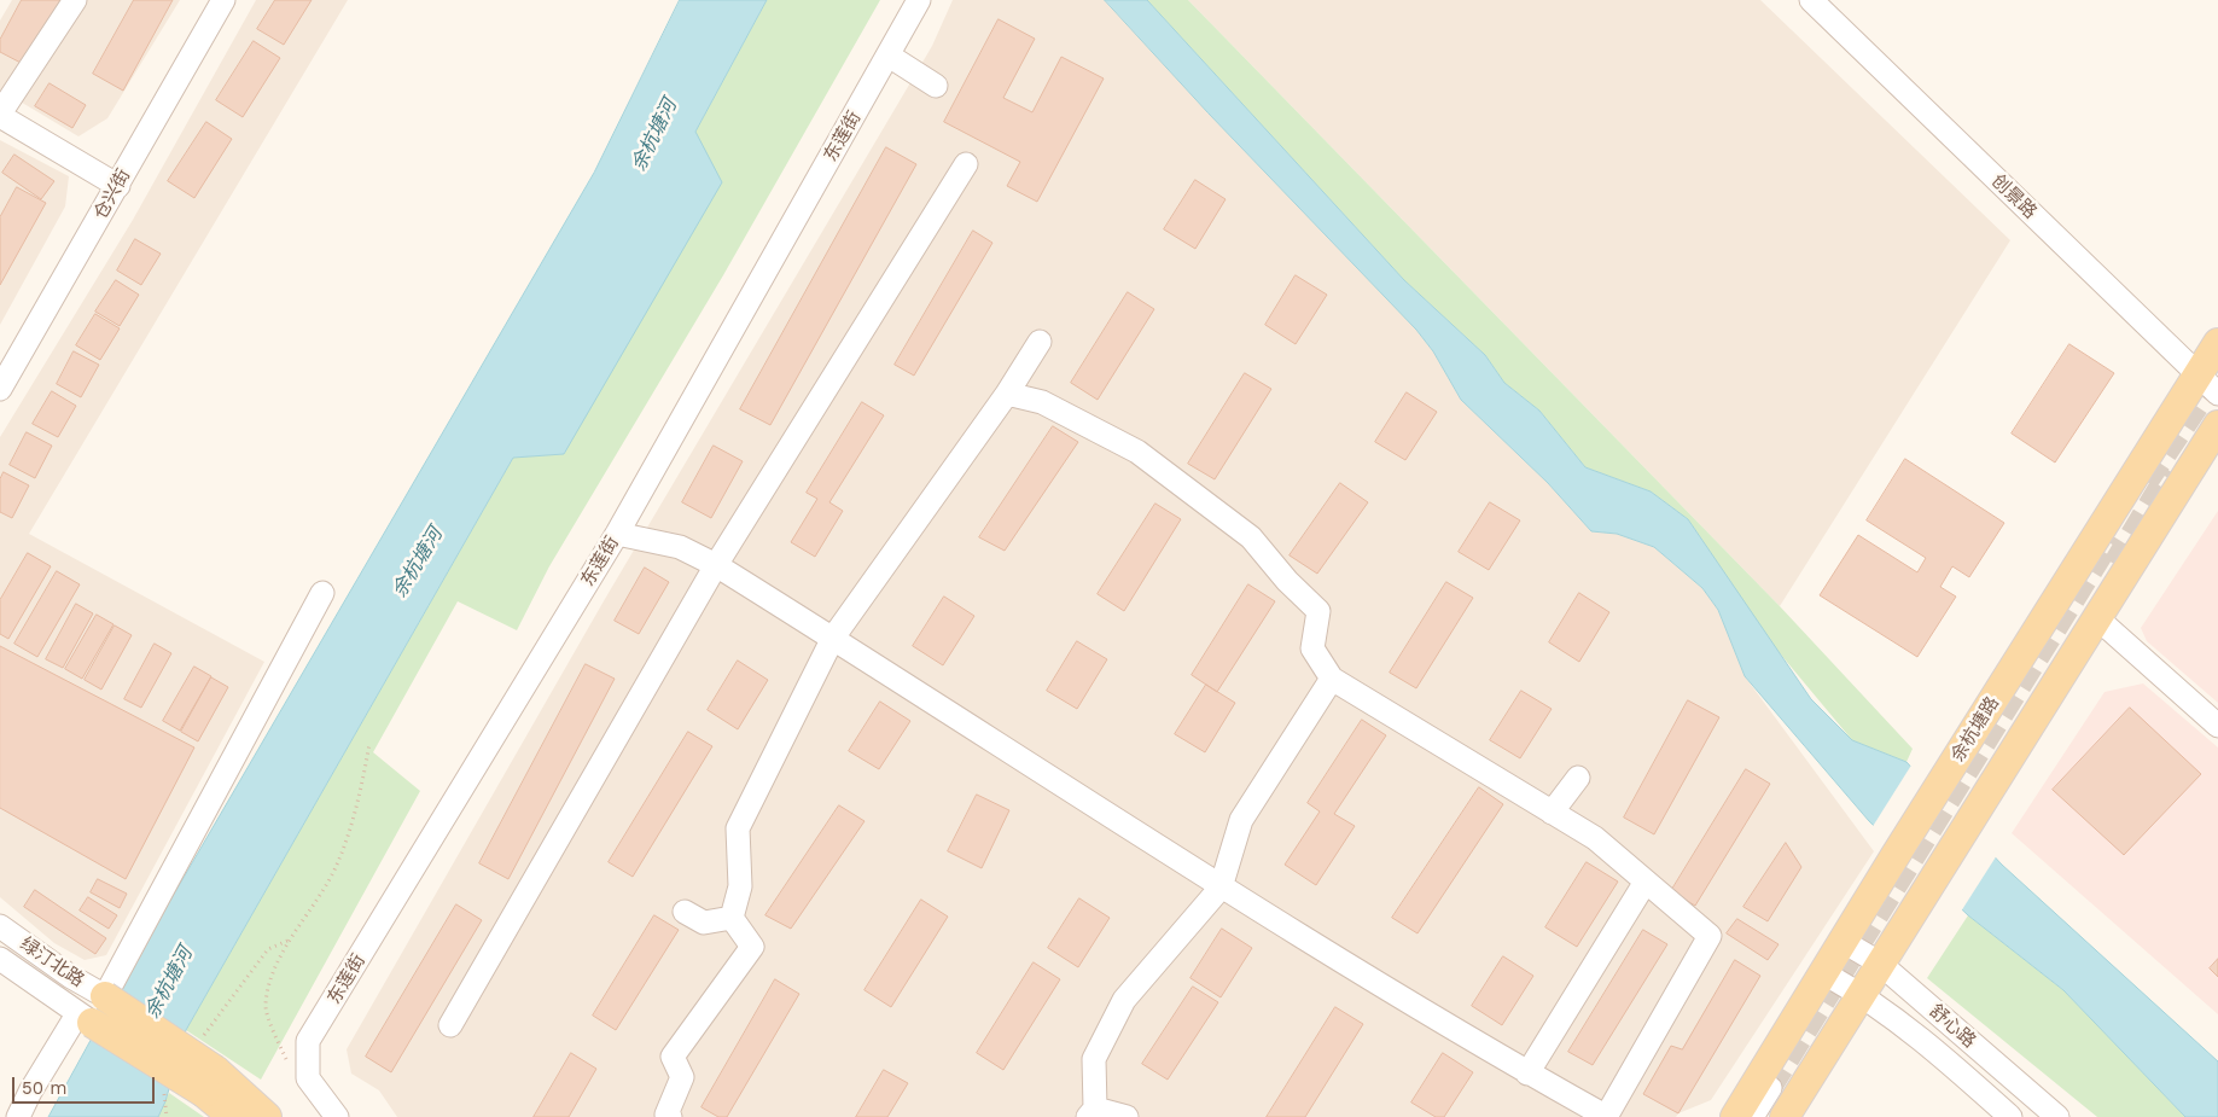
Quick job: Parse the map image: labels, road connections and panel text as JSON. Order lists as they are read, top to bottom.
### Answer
{
  "streets": {
    "main road": ["余杭塘路"],
    "street": [
      "东莲街",
      "仓兴街",
      "创景路",
      "绿汀北路",
      "舒心路"
    ]
  },
  "crossings": [
    ["创景路", "余杭塘路"],
    ["余杭塘路", "舒心路"]
  ],
  "water": ["余杭塘河"],
  "scale_bar": "50 m"
}
